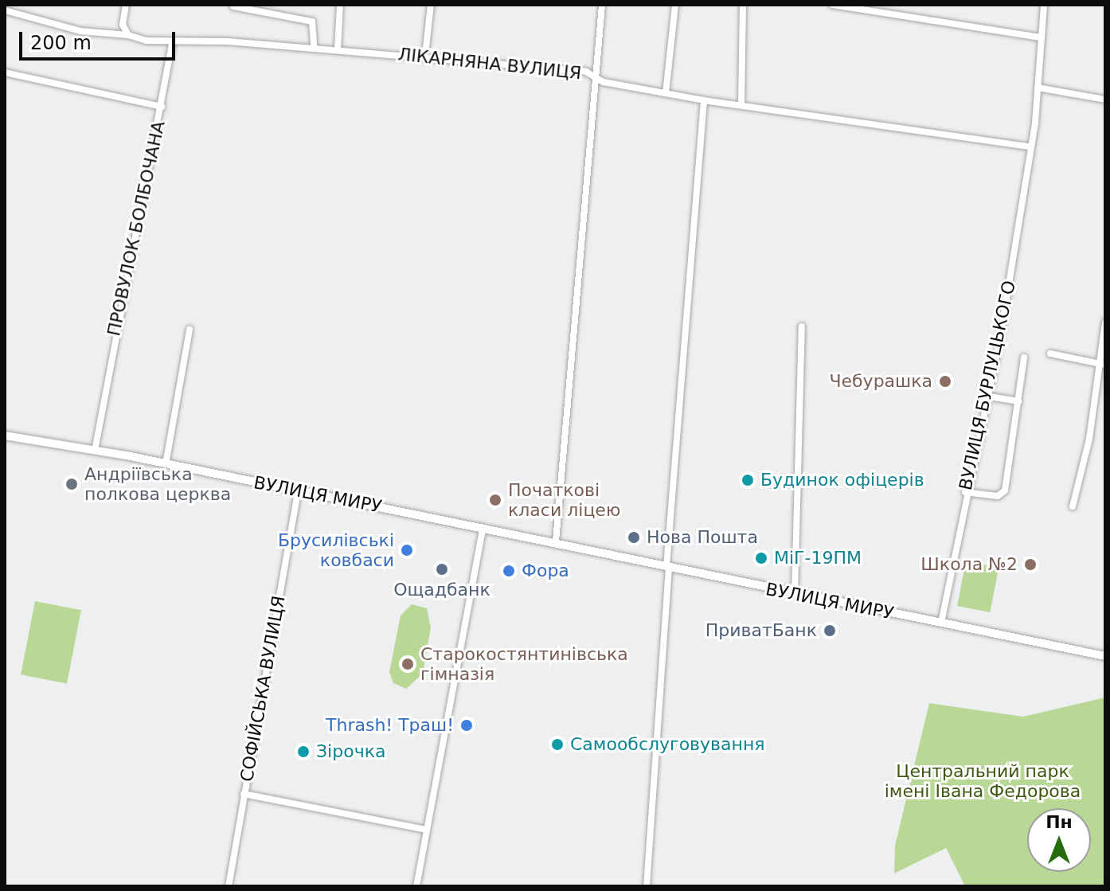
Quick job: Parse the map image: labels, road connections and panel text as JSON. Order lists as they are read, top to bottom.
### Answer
{
  "streets": {
    "main road": ["ВУЛИЦЯ МИРУ"],
    "street": [
      "ЛІКАРНЯНА ВУЛИЦЯ",
      "ПРОВУЛОК БОЛБОЧАНА",
      "ВУЛИЦЯ БУРЛУЦЬКОГО",
      "СОФІЙСЬКА ВУЛИЦЯ"
    ]
  },
  "crossings": [
    ["ЛІКАРНЯНА ВУЛИЦЯ", "ПРОВУЛОК БОЛБОЧАНА"],
    ["ЛІКАРНЯНА ВУЛИЦЯ", "ВУЛИЦЯ БУРЛУЦЬКОГО"],
    ["ПРОВУЛОК БОЛБОЧАНА", "ВУЛИЦЯ МИРУ"],
    ["ВУЛИЦЯ БУРЛУЦЬКОГО", "ВУЛИЦЯ МИРУ"],
    ["ВУЛИЦЯ МИРУ", "СОФІЙСЬКА ВУЛИЦЯ"]
  ],
  "parks": ["Центральний парк імені Івана Федорова"],
  "places": [
    "Чебурашка",
    "Будинок офіцерів",
    "Андріївська полкова церква",
    "Початкові класи ліцею",
    "Нова Пошта",
    "Брусилівські ковбаси",
    "МіГ-19ПМ",
    "Школа №2",
    "Ощадбанк",
    "Фора",
    "ПриватБанк",
    "Старокостянтинівська гімназія",
    "Thrash! Траш!",
    "Самообслуговування",
    "Зірочка"
  ],
  "scale_bar": "200 m",
  "north": "top"
}
